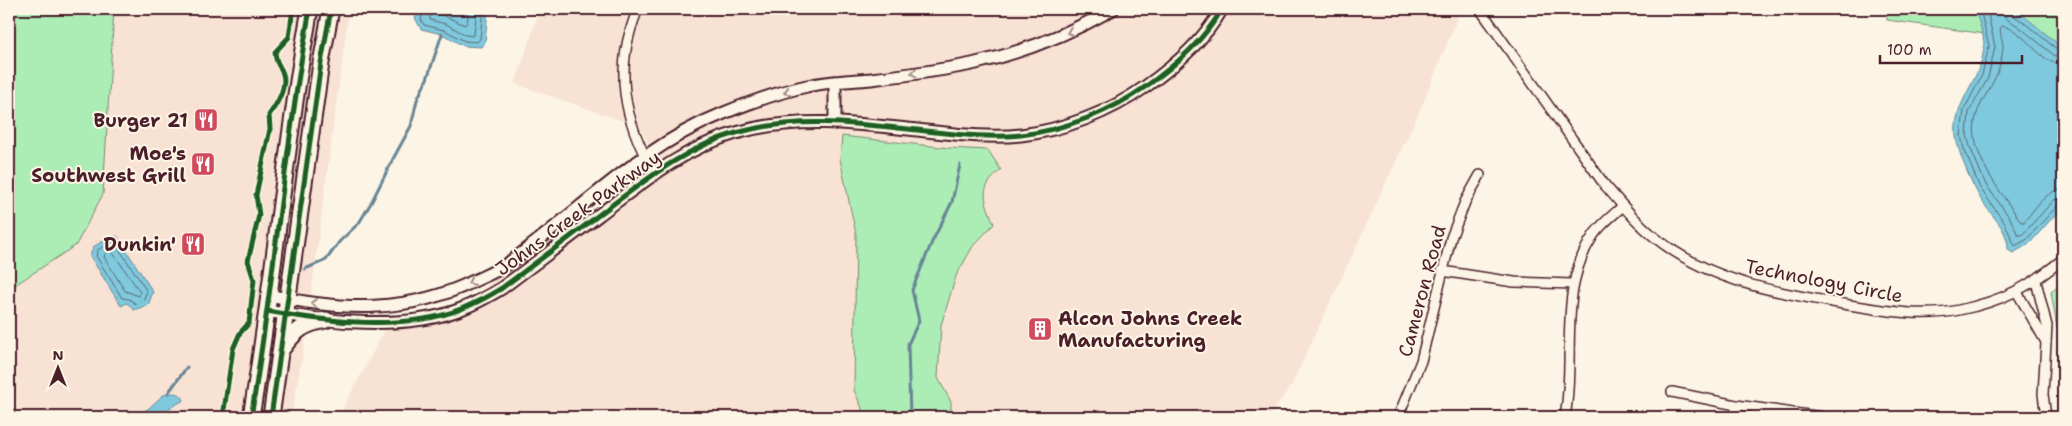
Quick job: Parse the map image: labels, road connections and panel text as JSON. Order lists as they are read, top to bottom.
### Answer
{
  "streets": {
    "street": ["Johns Creek Parkway", "Technology Circle", "Cameron Road"]
  },
  "places": {
    "restaurant": ["Burger 21", "Moe's Southwest Grill", "Dunkin'"],
    "building": ["Alcon Johns Creek Manufacturing"]
  },
  "scale_bar": "100 m",
  "north": "top"
}
